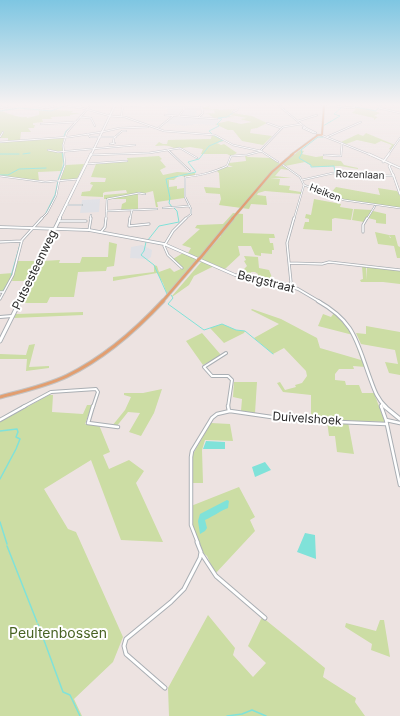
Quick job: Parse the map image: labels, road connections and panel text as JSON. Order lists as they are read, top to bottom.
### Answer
{
  "streets": {
    "main road": ["Putsesteenweg"],
    "street": [
      "Rozenlaan",
      "Heiken",
      "Bergstraat",
      "Duivelshoek"
    ]
  },
  "crossings": [
    ["Rozenlaan", "Heiken"],
    ["Putsesteenweg", "Bergstraat"]
  ],
  "parks": ["Peultenbossen"]
}
